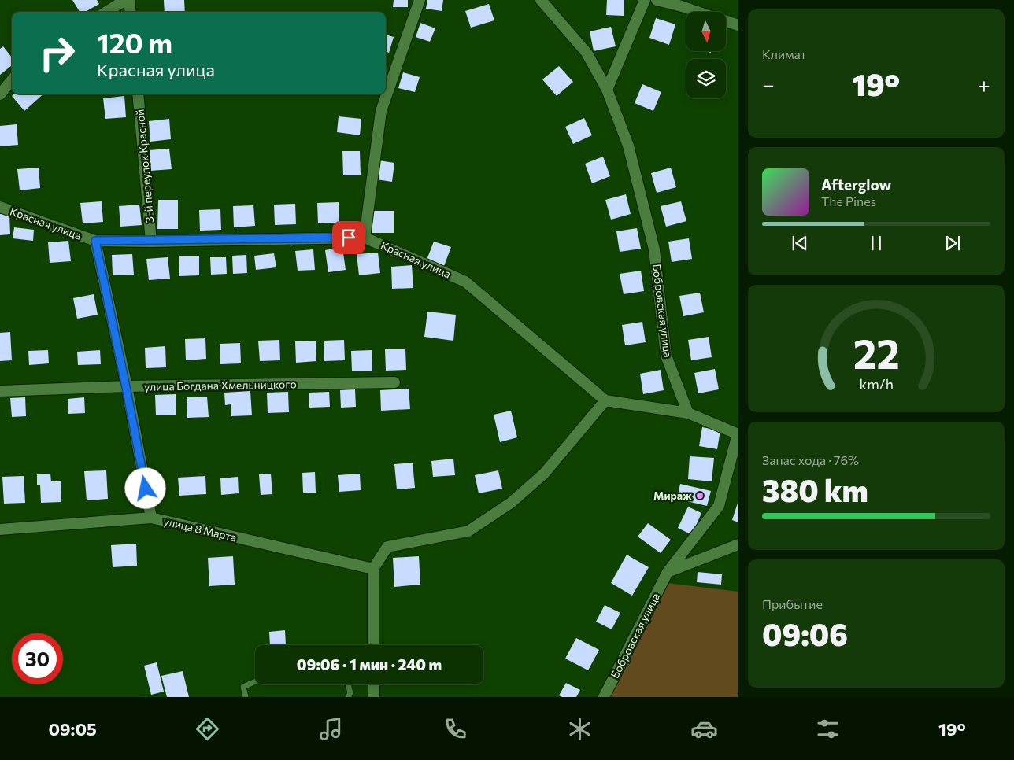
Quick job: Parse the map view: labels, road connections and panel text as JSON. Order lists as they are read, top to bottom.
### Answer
{
  "streets": {
    "street": [
      "3-й переулок Красной",
      "Красная улица",
      "Бобровская улица",
      "улица Богдана Хмельницкого",
      "улица 8 Марта"
    ]
  },
  "crossings": [
    ["3-й переулок Красной", "Красная улица"]
  ],
  "places": ["Мираж"],
  "north": "bottom",
  "page": {
    "tile": [
      "Климат",
      ["Запас хода · 76%", "380 km"],
      ["Прибытие", "09:06"]
    ],
    "turn": ["120 m", "Красная улица"],
    "heat": ["−", "19°", "+"],
    "song": ["Afterglow", "The Pines"],
    "limit": "30",
    "trip": "09:06 · 1 мин · 240 m",
    "tabs": ["09:05", "19°"],
    "gauge": ["22", "km/h"]
  }
}
